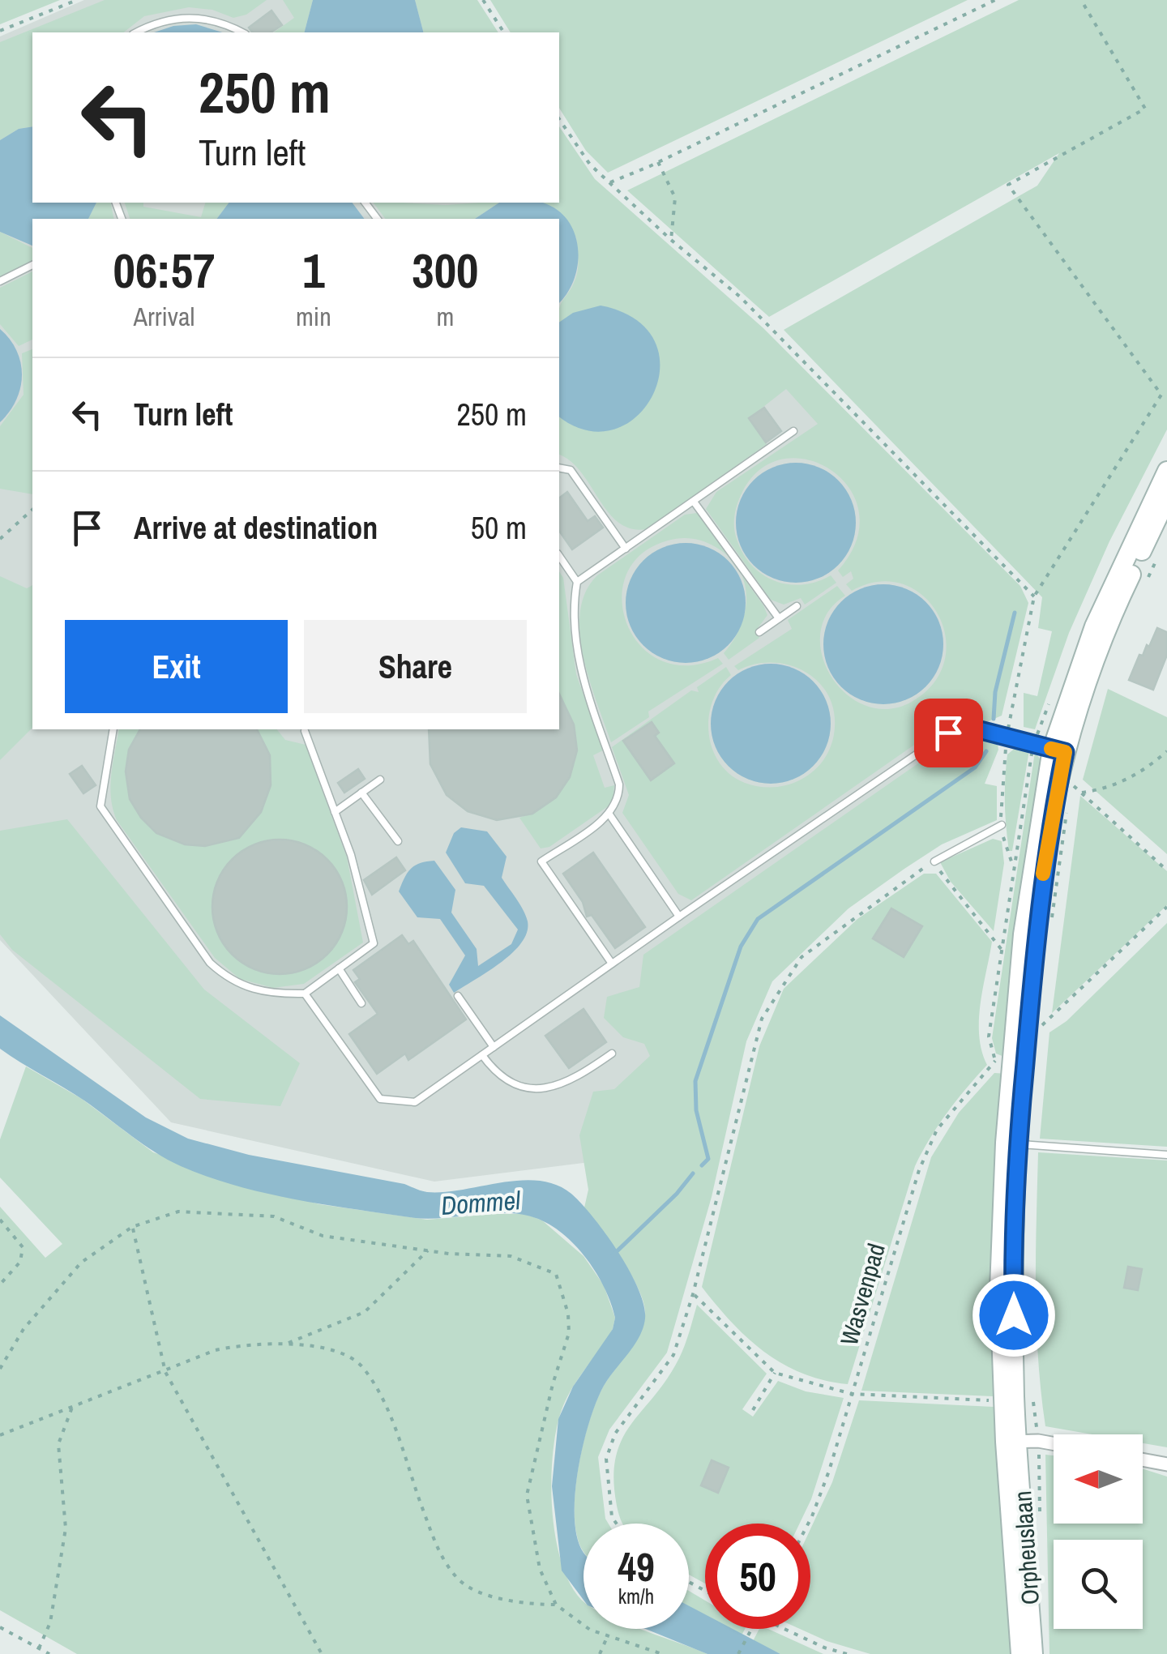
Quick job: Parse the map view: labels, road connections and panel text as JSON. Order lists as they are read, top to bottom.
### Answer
{
  "streets": {
    "main road": ["Orpheuslaan"],
    "path": ["Wasvenpad"]
  },
  "water": ["Dommel"],
  "north": "left",
  "page": {
    "turn": ["250 m", "Turn left"],
    "eta": [
      "06:57",
      "Arrival",
      "1",
      "min",
      "300",
      "m"
    ],
    "list": [
      {
        "name": "Turn left",
        "value": "250 m"
      },
      {
        "name": "Arrive at destination",
        "value": "50 m"
      }
    ],
    "buttons": ["Exit", "Share"],
    "speed": "49 km/h",
    "limit": "50"
  }
}
